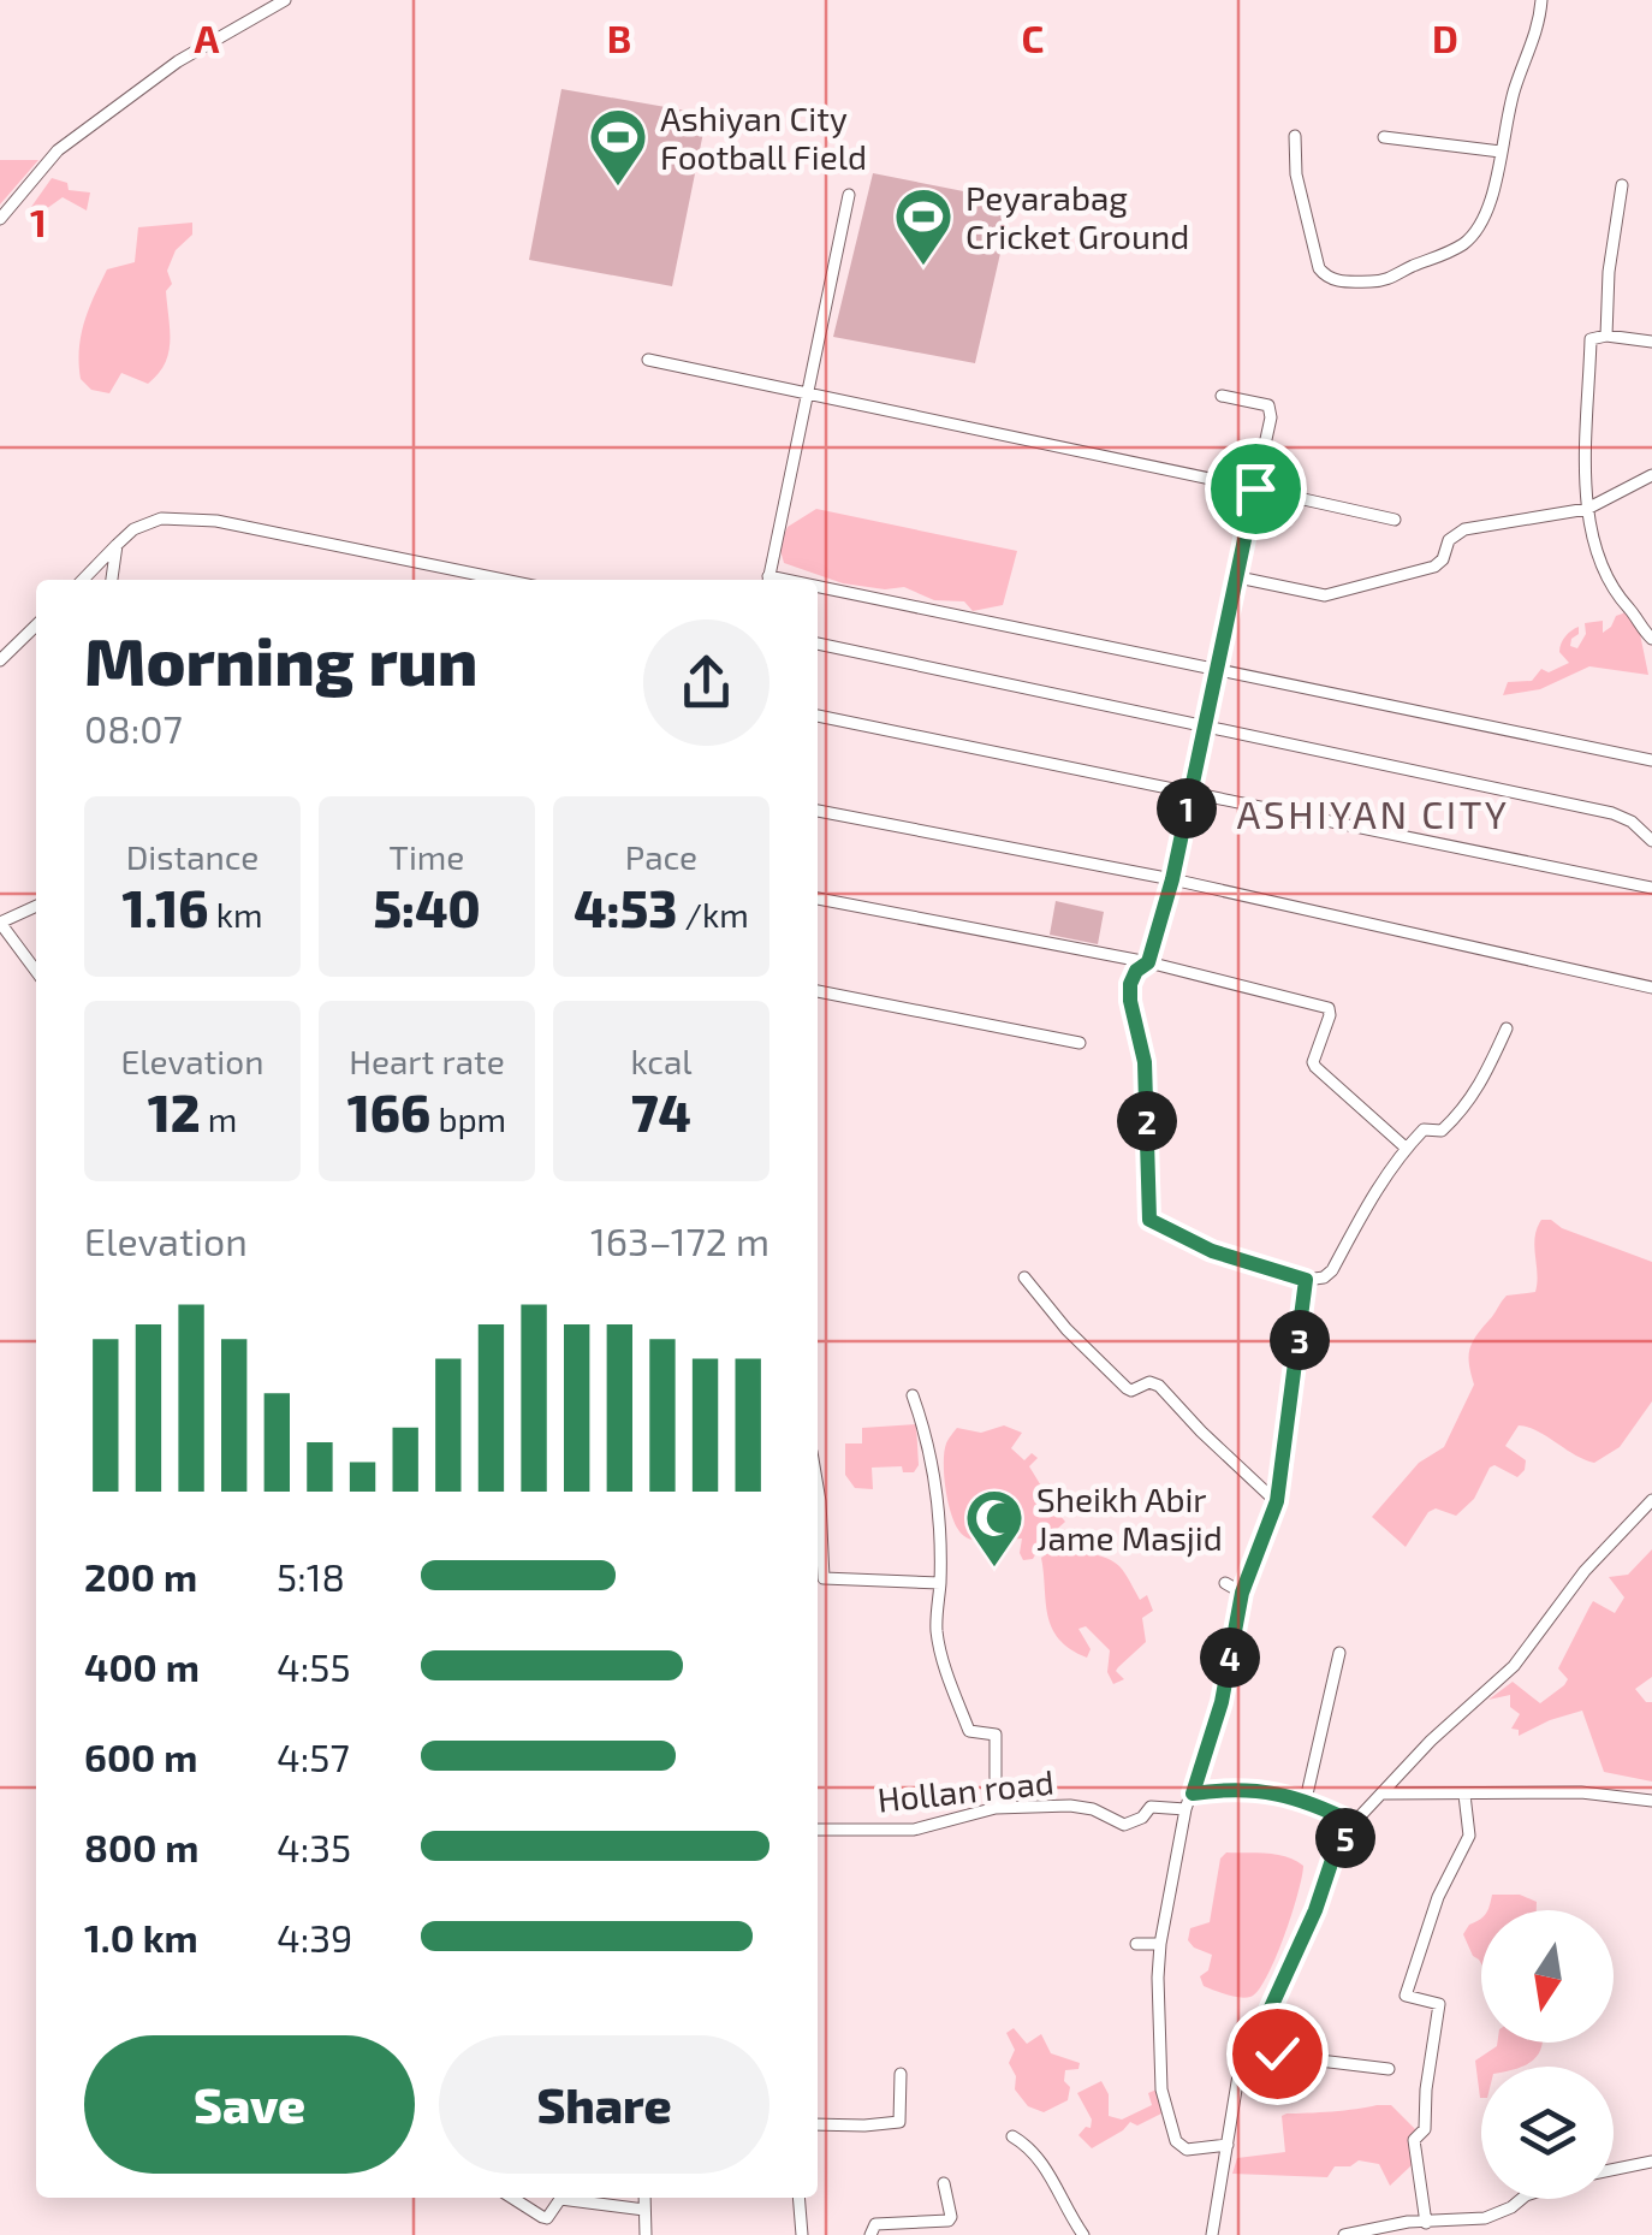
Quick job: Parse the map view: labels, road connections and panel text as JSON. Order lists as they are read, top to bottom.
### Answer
{
  "streets": {
    "street": ["Hollan road"]
  },
  "districts": ["ASHIYAN CITY"],
  "places": {
    "sports": ["Ashiyan City Football Field", "Peyarabag Cricket Ground"],
    "mosque": ["Sheikh Abir Jame Masjid"]
  },
  "north": "bottom",
  "page": {
    "heading": ["Morning run", "08:07"],
    "pins": [
      "1",
      "2",
      "3",
      "4",
      "5"
    ],
    "stats": [
      ["Distance", "1.16 km"],
      ["Time", "5:40"],
      ["Pace", "4:53 /km"],
      ["Elevation", "12 m"],
      ["Heart rate", "166 bpm"],
      ["kcal", "74"]
    ],
    "chart": ["Elevation", "163–172 m"],
    "list": [
      {
        "name": "200 m",
        "note": "5:18"
      },
      {
        "name": "400 m",
        "note": "4:55"
      },
      {
        "name": "600 m",
        "note": "4:57"
      },
      {
        "name": "800 m",
        "note": "4:35"
      },
      {
        "name": "1.0 km",
        "note": "4:39"
      }
    ],
    "buttons": ["Save", "Share"]
  },
  "grid": {
    "columns": [
      "A",
      "B",
      "C",
      "D"
    ],
    "rows": ["1"]
  }
}
